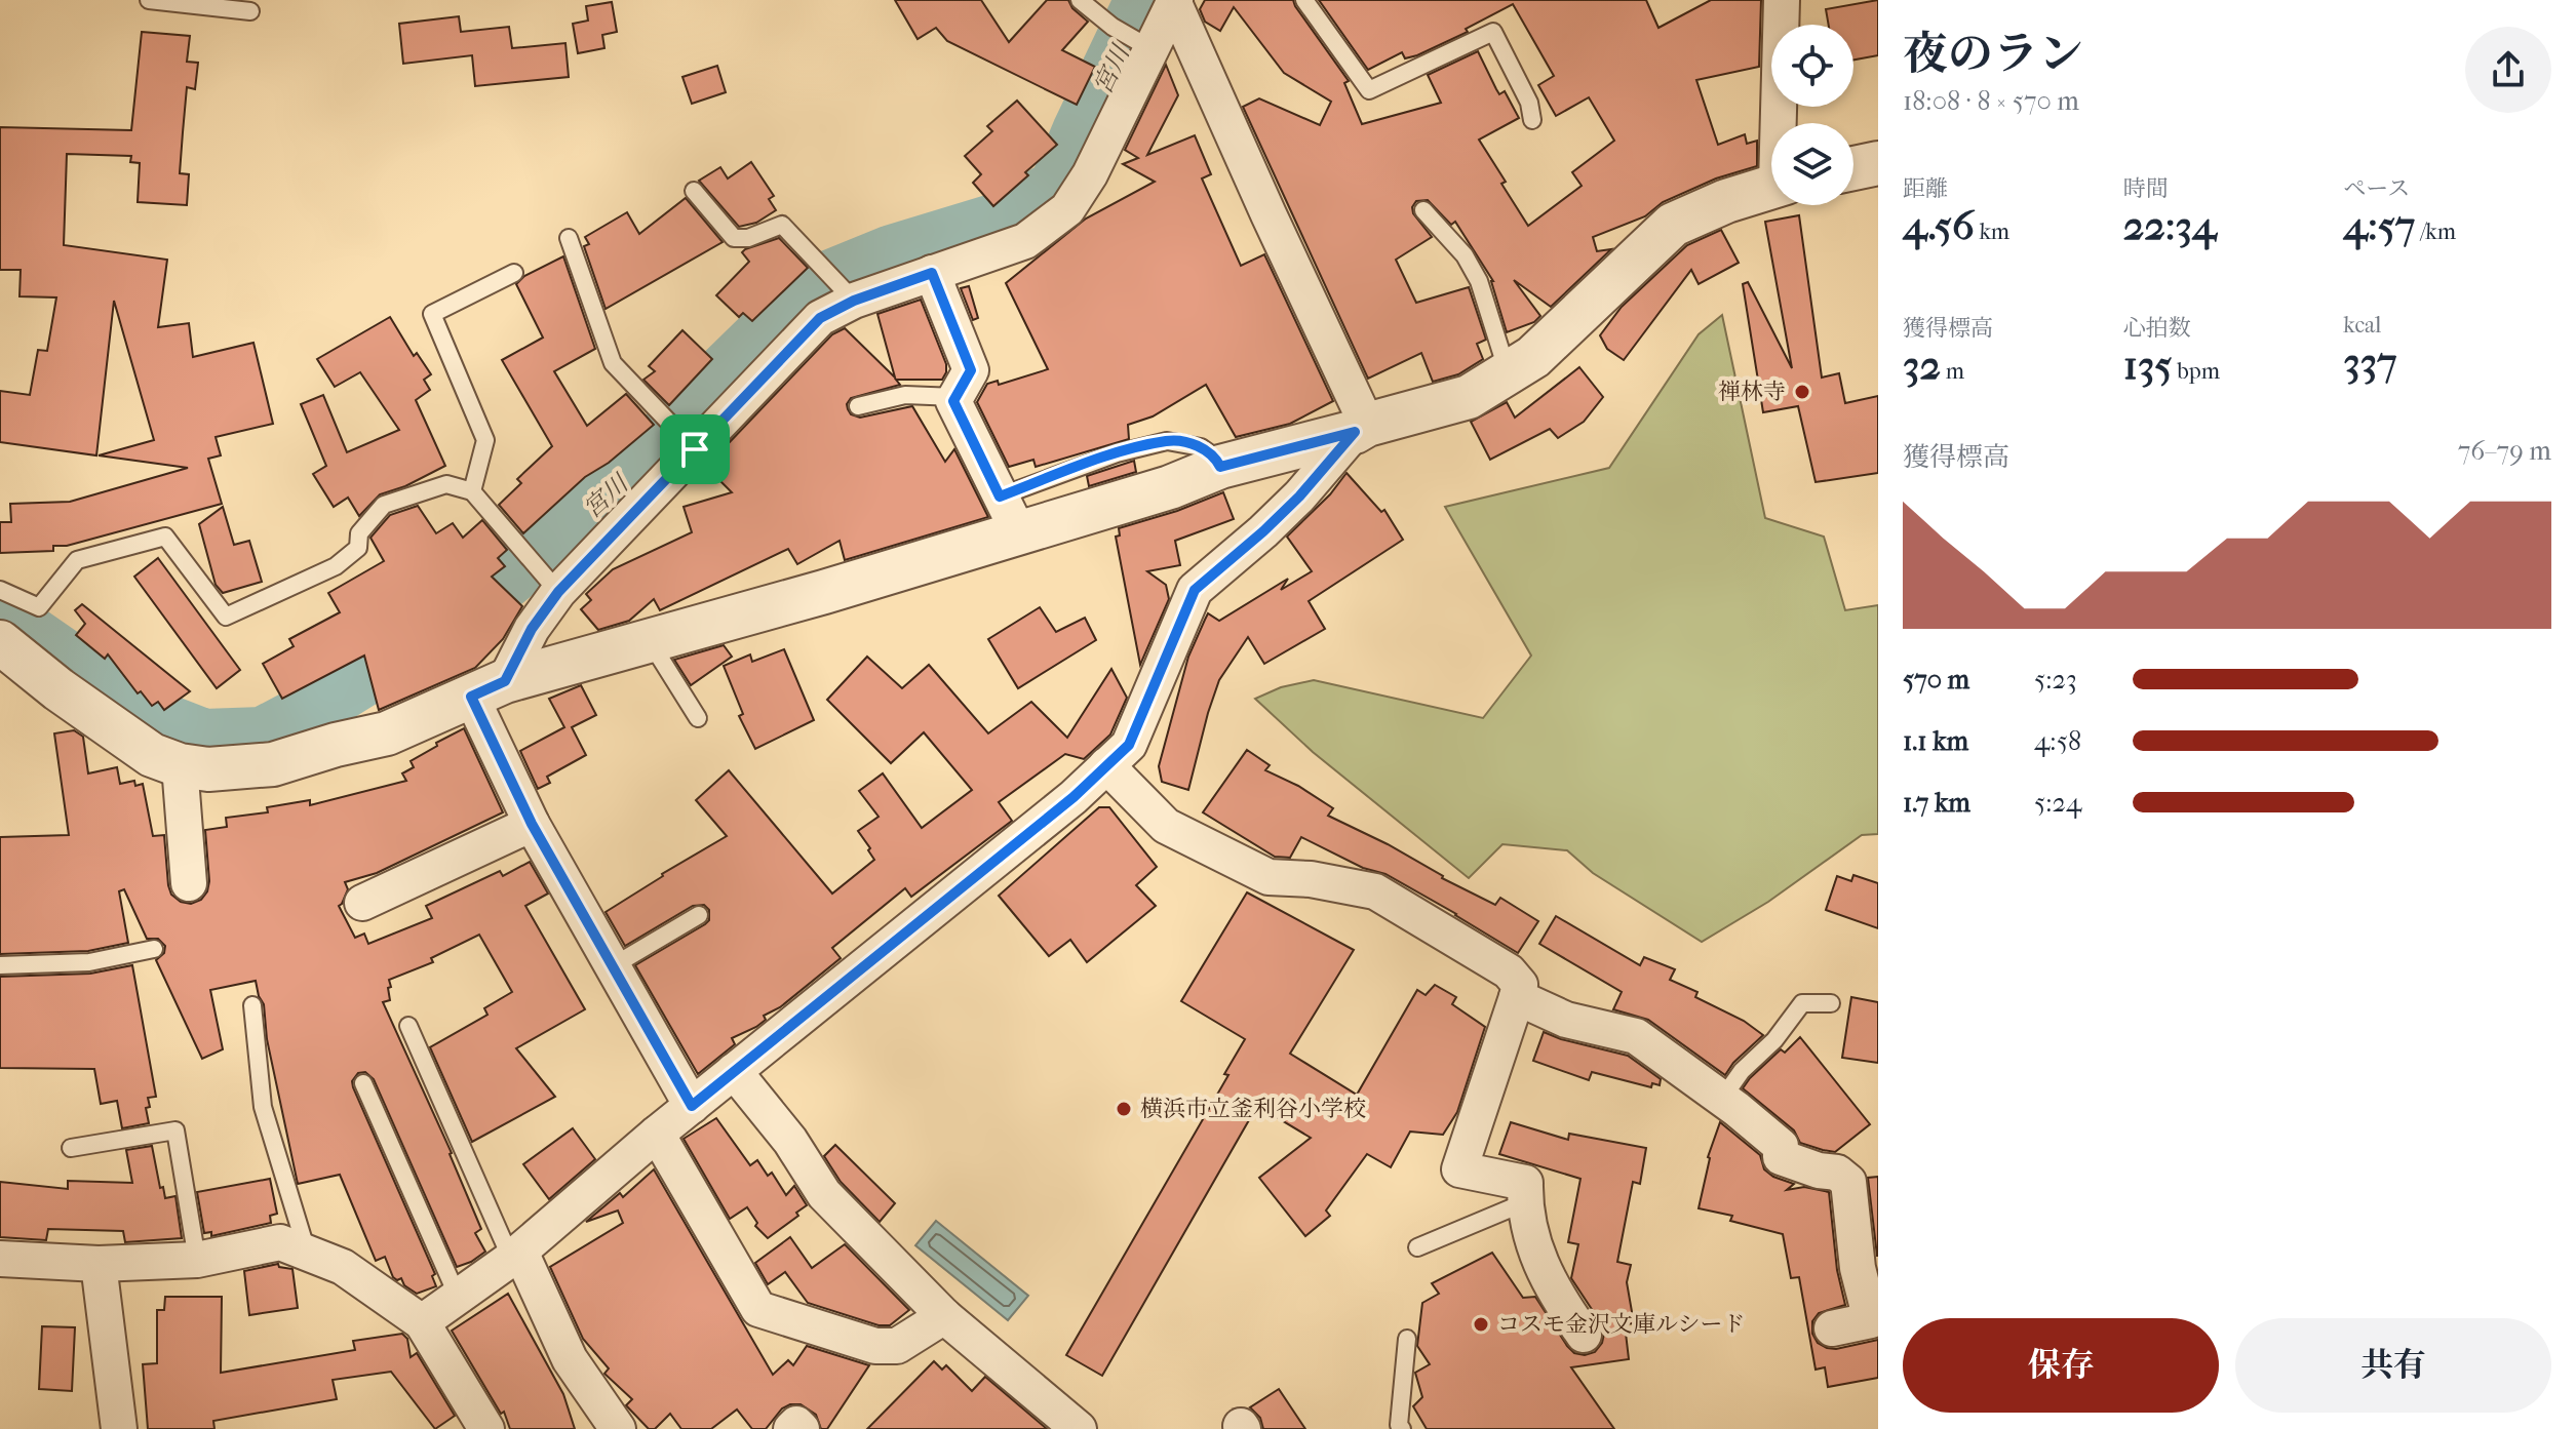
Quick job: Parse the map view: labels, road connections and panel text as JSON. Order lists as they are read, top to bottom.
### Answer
{
  "water": ["宮川"],
  "places": ["禅林寺", "横浜市立釜利谷小学校", "コスモ金沢文庫ルシード"],
  "page": {
    "heading": ["夜のラン", "18:08 · 8 × 570 m"],
    "stats": [
      ["距離", "4.56 km"],
      ["時間", "22:34"],
      ["ペース", "4:57 /km"],
      ["獲得標高", "32 m"],
      ["心拍数", "135 bpm"],
      ["kcal", "337"]
    ],
    "chart": ["獲得標高", "76–79 m"],
    "list": [
      {
        "name": "570 m",
        "note": "5:23"
      },
      {
        "name": "1.1 km",
        "note": "4:58"
      },
      {
        "name": "1.7 km",
        "note": "5:24"
      }
    ],
    "buttons": ["保存", "共有"]
  }
}
